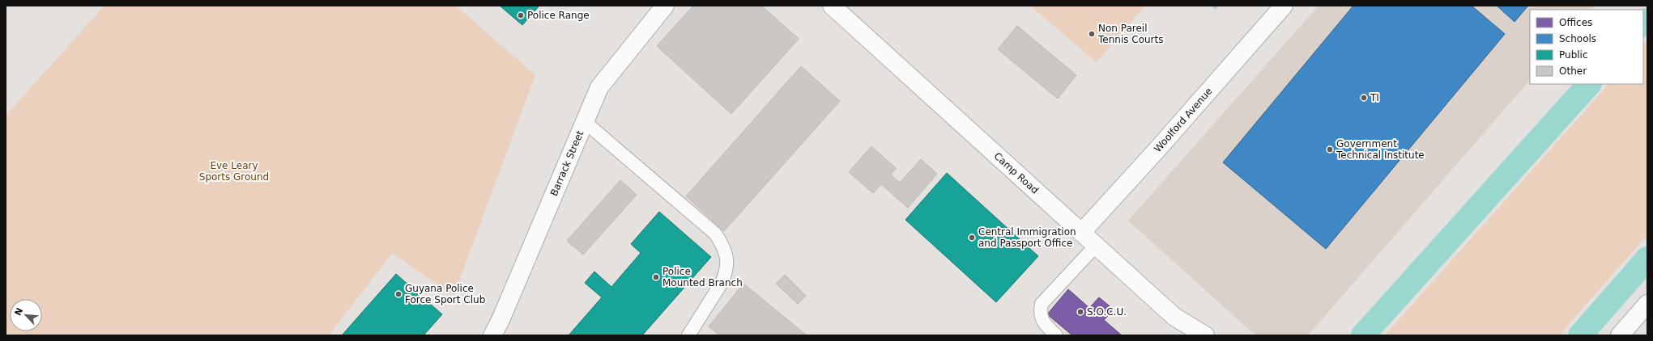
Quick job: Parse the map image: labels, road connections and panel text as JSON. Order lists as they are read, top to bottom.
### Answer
{
  "streets": {
    "street": ["Woolford Avenue", "Barrack Street", "Camp Road"]
  },
  "crossings": [
    ["Woolford Avenue", "Camp Road"]
  ],
  "parks": ["Eve Leary Sports Ground"],
  "places": [
    "Police Range",
    "Non Pareil Tennis Courts",
    "TI",
    "Government Technical Institute",
    "Central Immigration and Passport Office",
    "Police Mounted Branch",
    "Guyana Police Force Sport Club",
    "S.O.C.U."
  ],
  "legend": [
    "Offices",
    "Schools",
    "Public",
    "Other"
  ],
  "north": "top left"
}
